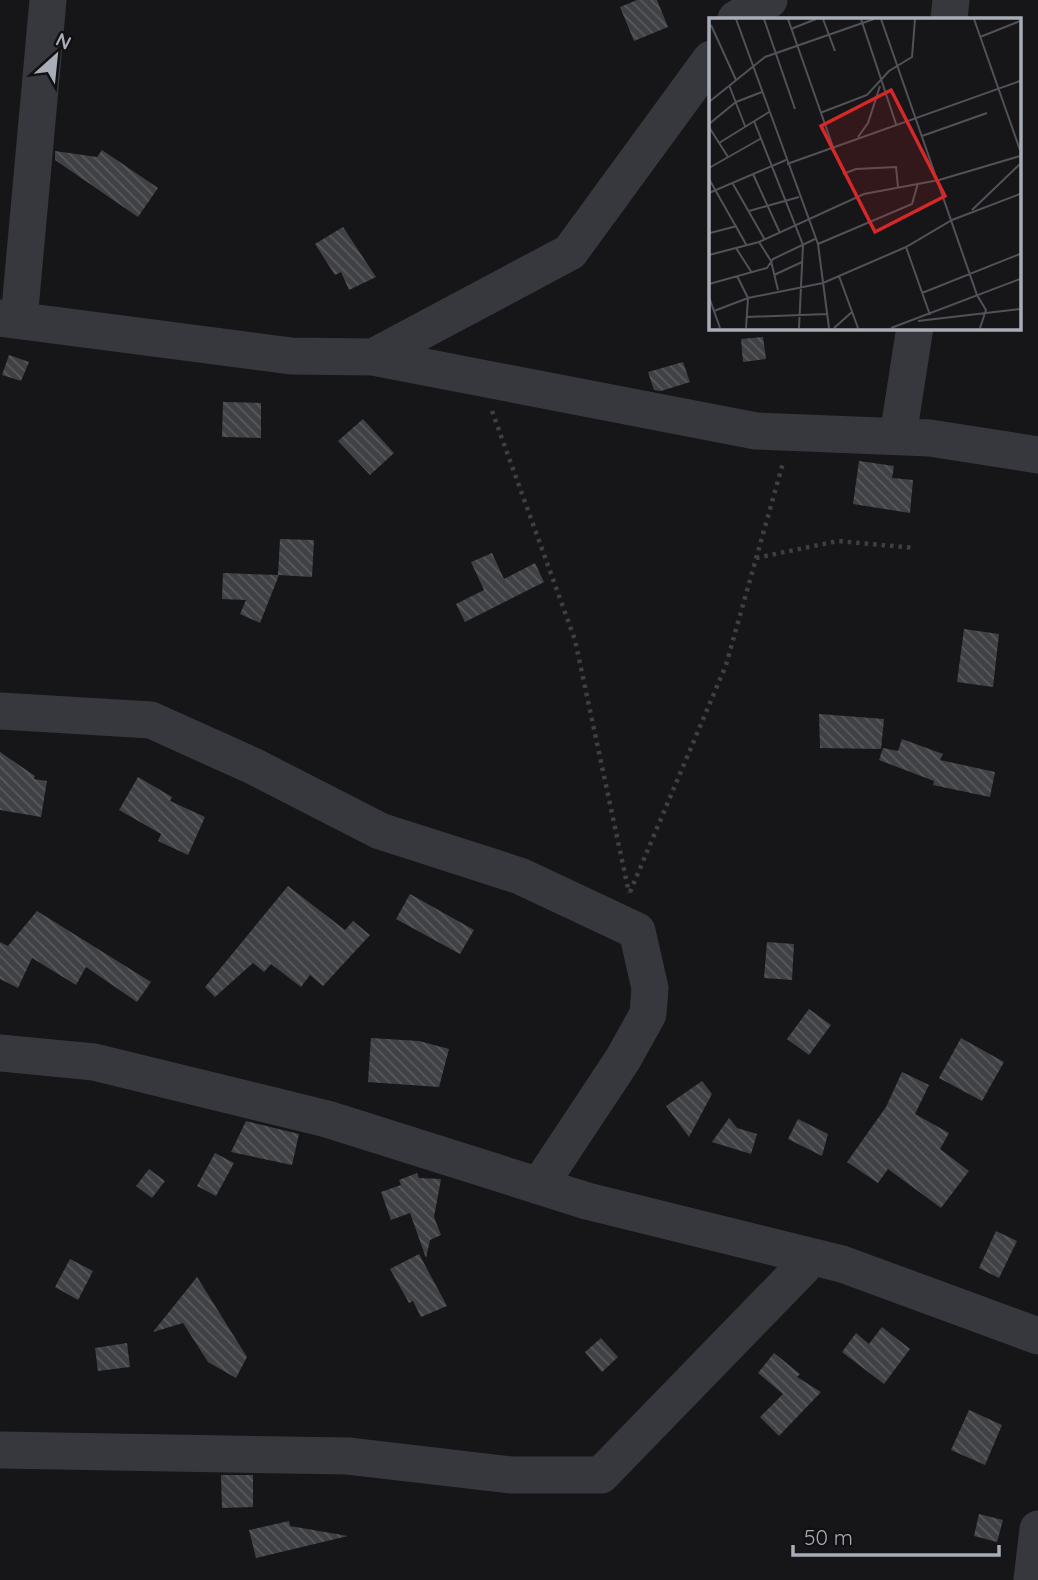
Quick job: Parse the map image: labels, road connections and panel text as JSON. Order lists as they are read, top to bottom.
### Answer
{
  "scale_bar": "50 m",
  "north": "top right"
}
